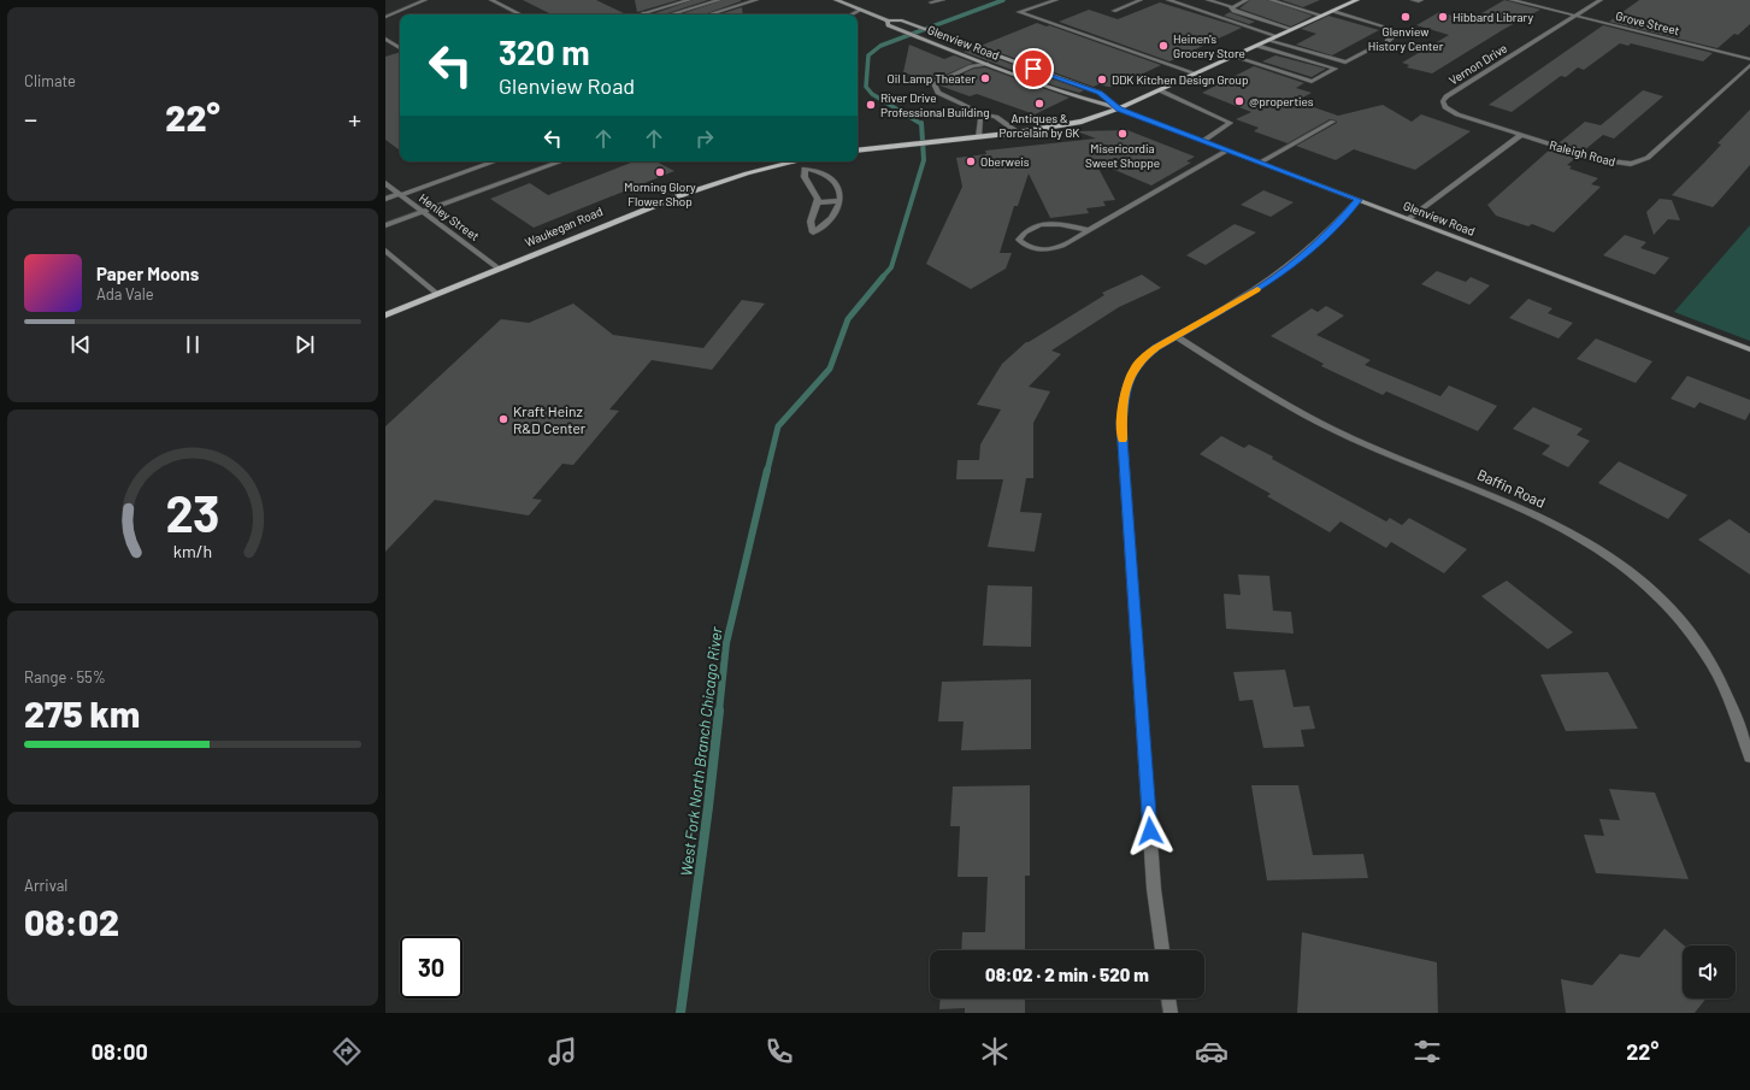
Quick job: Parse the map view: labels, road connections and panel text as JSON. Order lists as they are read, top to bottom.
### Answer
{
  "streets": {
    "main road": ["Glenview Road", "Waukegan Road"],
    "street": [
      "Grove Street",
      "Vernon Drive",
      "Raleigh Road",
      "Henley Street",
      "Baffin Road"
    ]
  },
  "crossings": [
    ["Grove Street", "Vernon Drive"],
    ["Vernon Drive", "Raleigh Road"],
    ["Henley Street", "Waukegan Road"]
  ],
  "water": ["West Fork North Branch Chicago River"],
  "places": [
    "Glenview History Center",
    "Hibbard Library",
    "Heinen's Grocery Store",
    "Oil Lamp Theater",
    "DDK Kitchen Design Group",
    "@properties",
    "Antiques & Porcelain by GK",
    "River Drive Professional Building",
    "Misericordia Sweet Shoppe",
    "Oberweis",
    "Morning Glory Flower Shop",
    "Kraft Heinz R&D Center"
  ],
  "page": {
    "tile": [
      "Climate",
      ["Range · 55%", "275 km"],
      ["Arrival", "08:02"]
    ],
    "turn": ["320 m", "Glenview Road"],
    "heat": ["−", "22°", "+"],
    "song": ["Paper Moons", "Ada Vale"],
    "limit": "30",
    "trip": "08:02 · 2 min · 520 m",
    "tabs": ["08:00", "22°"],
    "gauge": ["23", "km/h"]
  }
}
